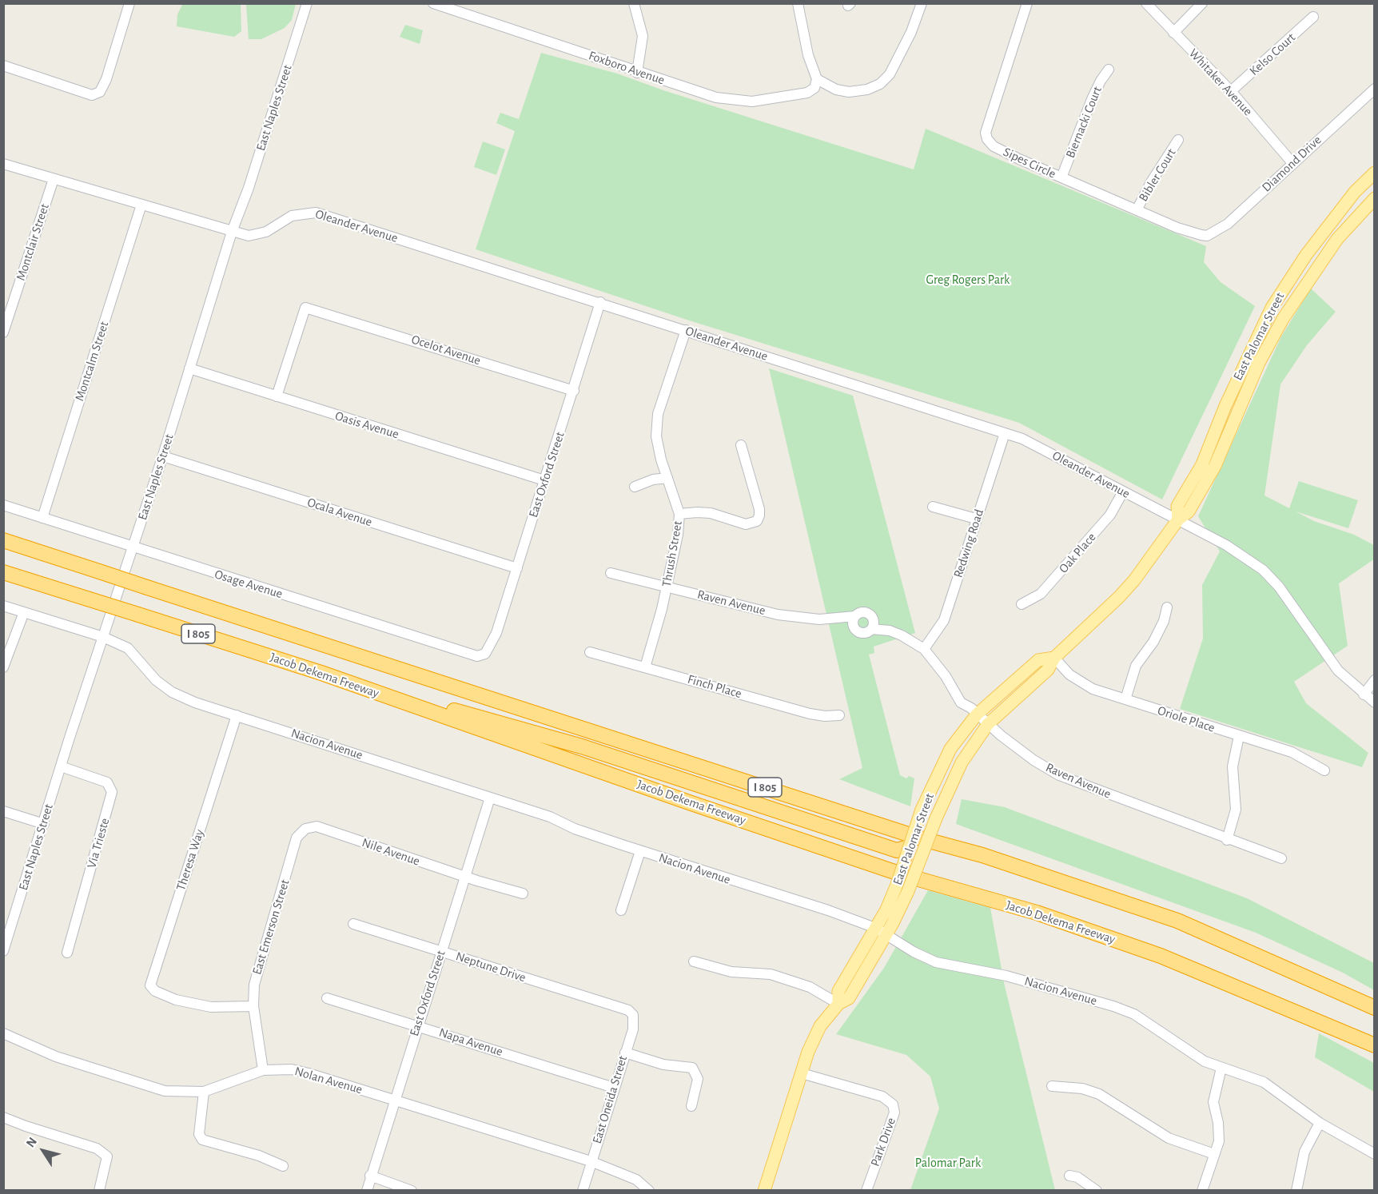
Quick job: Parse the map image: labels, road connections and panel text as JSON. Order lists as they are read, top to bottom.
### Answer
{
  "streets": {
    "highway": ["I 805", "Jacob Dekema Freeway"],
    "main road": ["East Palomar Street"],
    "street": [
      "Kelso Court",
      "Foxboro Avenue",
      "Whitaker Avenue",
      "East Naples Street",
      "Biernacki Court",
      "Sipes Circle",
      "Diamond Drive",
      "Bibler Court",
      "Oleander Avenue",
      "Montclair Street",
      "Ocelot Avenue",
      "Montcalm Street",
      "Oasis Avenue",
      "East Oxford Street",
      "Ocala Avenue",
      "Redwing Road",
      "Oak Place",
      "Thrush Street",
      "Osage Avenue",
      "Raven Avenue",
      "Finch Place",
      "Oriole Place",
      "Nacion Avenue",
      "Via Trieste",
      "Nile Avenue",
      "Theresa Way",
      "East Emerson Street",
      "Neptune Drive",
      "Napa Avenue",
      "Nolan Avenue",
      "East Oneida Street",
      "Park Drive"
    ]
  },
  "crossings": [
    ["Kelso Court", "Whitaker Avenue"],
    ["Whitaker Avenue", "Diamond Drive"],
    ["East Naples Street", "Oleander Avenue"],
    ["East Naples Street", "Oasis Avenue"],
    ["East Naples Street", "Ocala Avenue"],
    ["East Naples Street", "Osage Avenue"],
    ["East Naples Street", "Nacion Avenue"],
    ["East Naples Street", "Via Trieste"],
    ["Biernacki Court", "Sipes Circle"],
    ["Sipes Circle", "Diamond Drive"],
    ["Sipes Circle", "Bibler Court"],
    ["Oleander Avenue", "Montclair Street"],
    ["Oleander Avenue", "East Palomar Street"],
    ["Oleander Avenue", "Montcalm Street"],
    ["Oleander Avenue", "East Oxford Street"],
    ["Oleander Avenue", "Redwing Road"],
    ["Oleander Avenue", "Oak Place"],
    ["Oleander Avenue", "Thrush Street"],
    ["East Palomar Street", "Raven Avenue"],
    ["East Palomar Street", "Oriole Place"],
    ["East Palomar Street", "Nacion Avenue"],
    ["East Palomar Street", "Park Drive"],
    ["Ocelot Avenue", "Oasis Avenue"],
    ["Ocelot Avenue", "East Oxford Street"],
    ["Montcalm Street", "Osage Avenue"],
    ["Oasis Avenue", "East Oxford Street"],
    ["East Oxford Street", "Ocala Avenue"],
    ["East Oxford Street", "Osage Avenue"],
    ["East Oxford Street", "Nacion Avenue"],
    ["East Oxford Street", "Nile Avenue"],
    ["East Oxford Street", "Neptune Drive"],
    ["East Oxford Street", "Napa Avenue"],
    ["East Oxford Street", "Nolan Avenue"],
    ["Redwing Road", "Raven Avenue"],
    ["Thrush Street", "Raven Avenue"],
    ["Thrush Street", "Finch Place"],
    ["Nacion Avenue", "Theresa Way"],
    ["Nile Avenue", "East Emerson Street"],
    ["Theresa Way", "East Emerson Street"],
    ["East Emerson Street", "Nolan Avenue"],
    ["Neptune Drive", "East Oneida Street"],
    ["Napa Avenue", "East Oneida Street"],
    ["Nolan Avenue", "East Oneida Street"]
  ],
  "parks": ["Greg Rogers Park", "Palomar Park"],
  "north": "top left"
}
